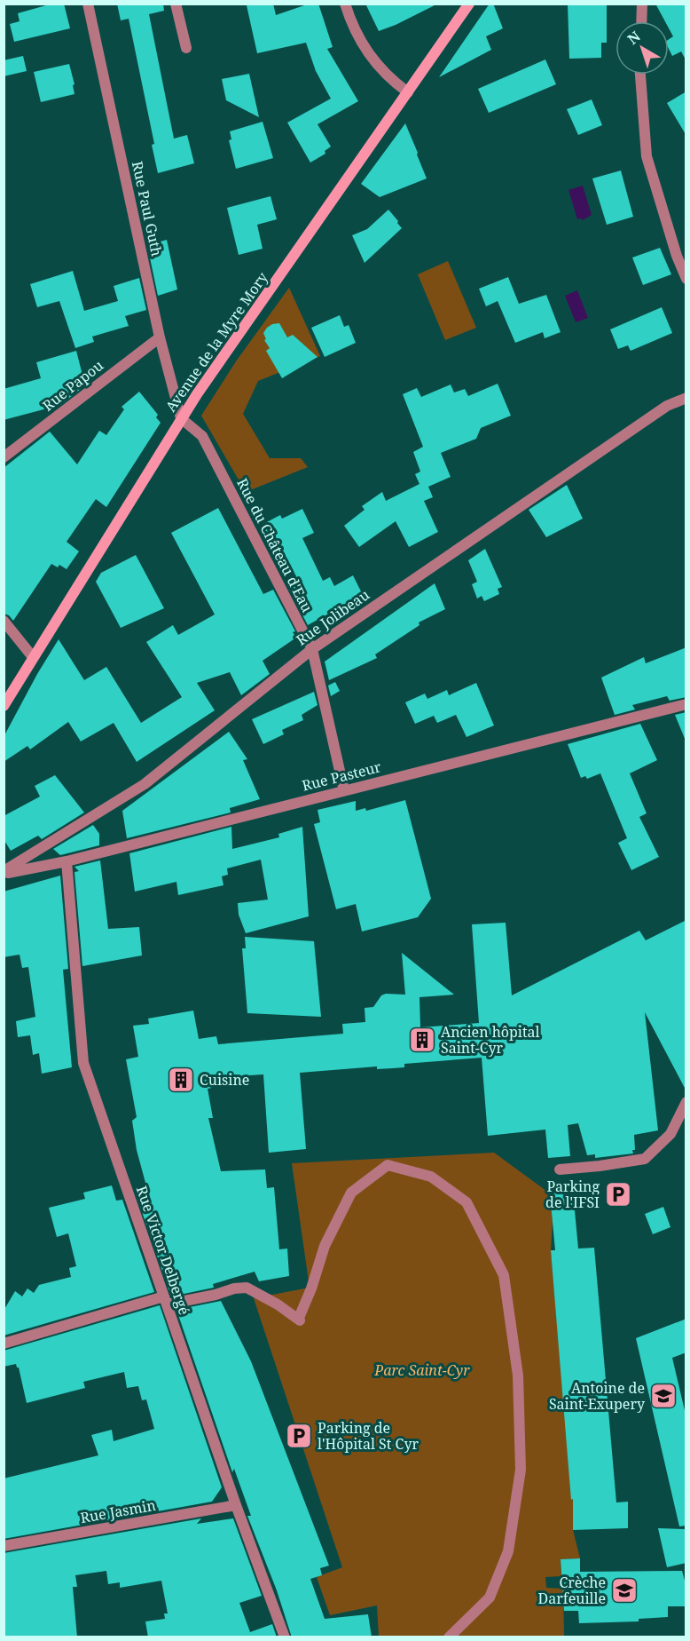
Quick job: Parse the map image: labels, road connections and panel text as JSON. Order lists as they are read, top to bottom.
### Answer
{
  "streets": {
    "street": [
      "Rue Paul Guth",
      "Avenue de la Myre Mory",
      "Rue Papou",
      "Rue du Château d'Eau",
      "Rue Jolibeau",
      "Rue Pasteur",
      "Rue Victor Delbergé",
      "Rue Jasmin"
    ]
  },
  "crossings": [
    ["Rue Paul Guth", "Avenue de la Myre Mory"],
    ["Rue Paul Guth", "Rue Papou"],
    ["Rue Paul Guth", "Rue du Château d'Eau"],
    ["Avenue de la Myre Mory", "Rue du Château d'Eau"],
    ["Rue du Château d'Eau", "Rue Jolibeau"],
    ["Rue du Château d'Eau", "Rue Pasteur"],
    ["Rue Jolibeau", "Rue Pasteur"],
    ["Rue Pasteur", "Rue Victor Delbergé"],
    ["Rue Victor Delbergé", "Rue Jasmin"]
  ],
  "parks": ["Parc Saint-Cyr"],
  "places": {
    "building": ["Ancien hôpital Saint-Cyr", "Cuisine"],
    "parking": ["Parking de l'IFSI", "Parking de l'Hôpital St Cyr"],
    "school or university": ["Antoine de Saint-Exupery", "Crèche Darfeuille"]
  },
  "north": "top left"
}
